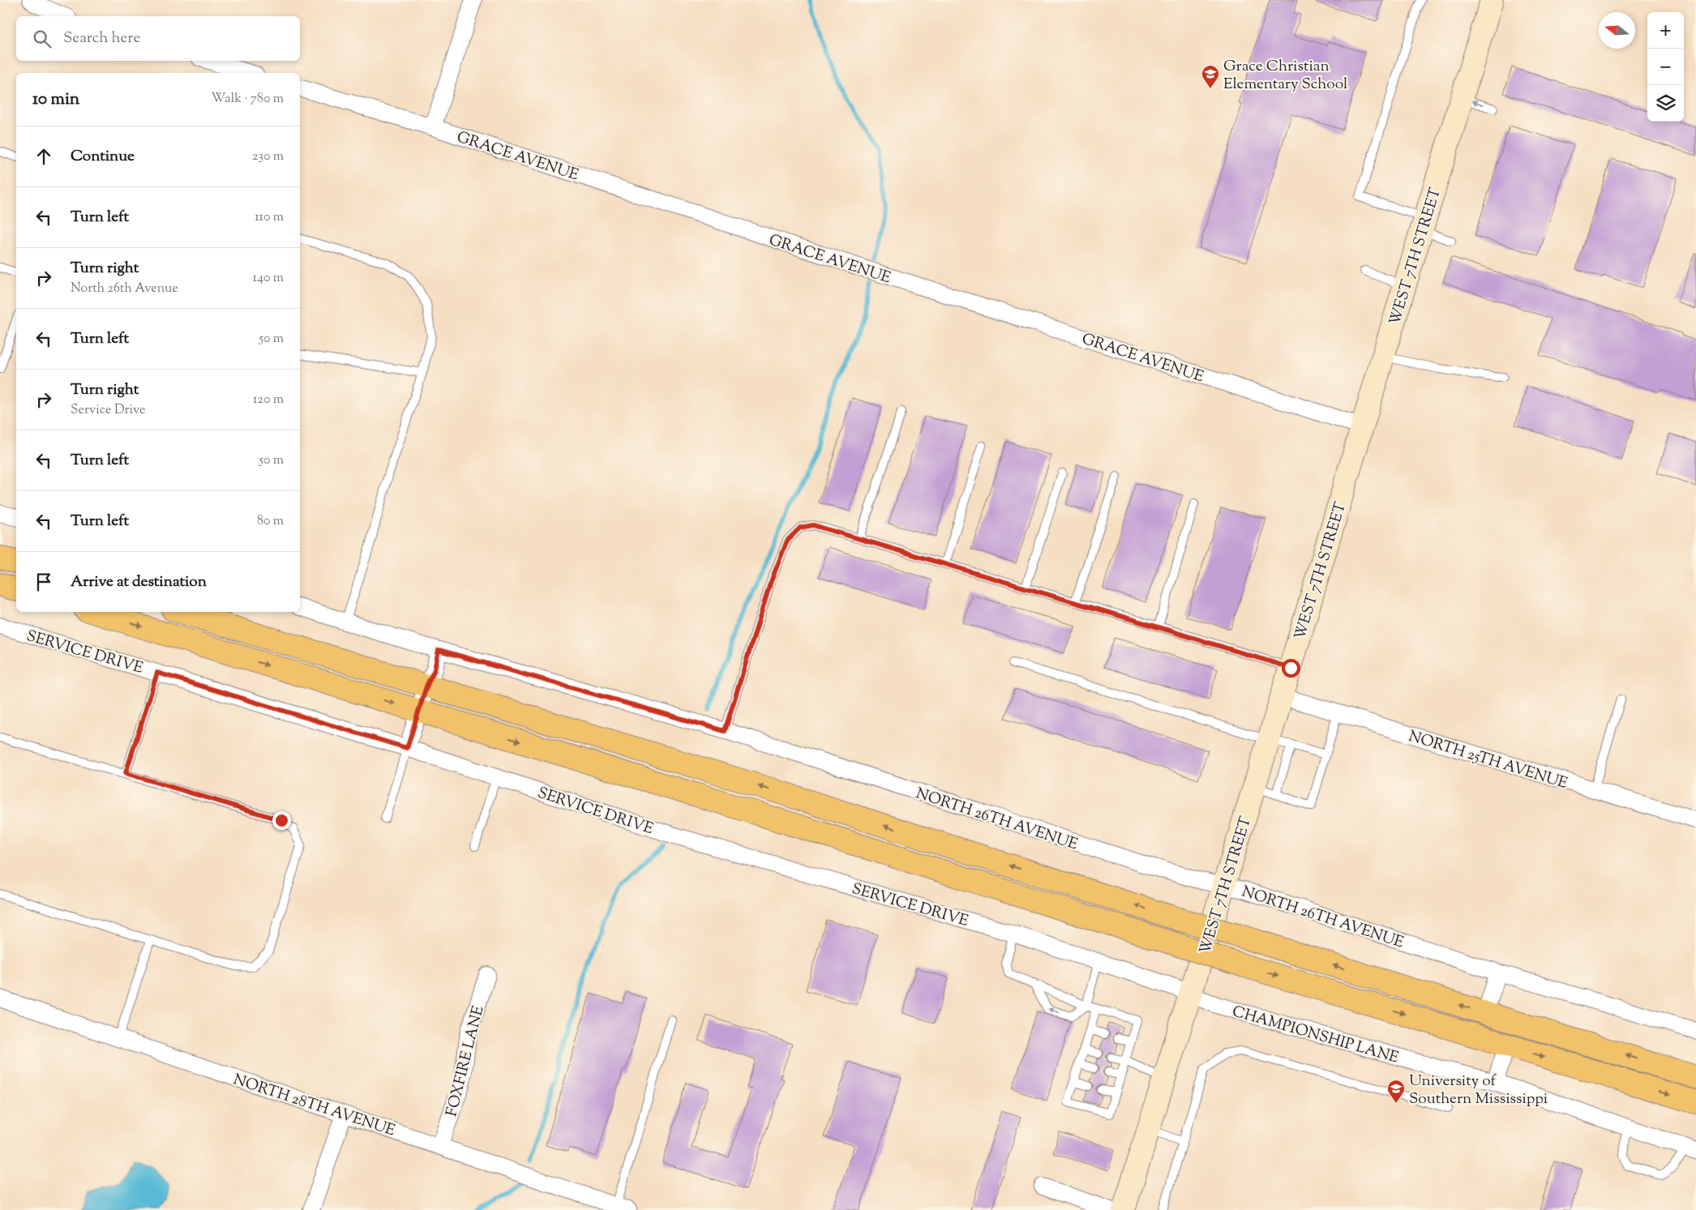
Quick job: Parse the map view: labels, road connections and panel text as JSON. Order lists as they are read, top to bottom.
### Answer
{
  "streets": {
    "main road": ["WEST 7TH STREET"],
    "street": [
      "GRACE AVENUE",
      "SERVICE DRIVE",
      "NORTH 25TH AVENUE",
      "NORTH 26TH AVENUE",
      "CHAMPIONSHIP LANE",
      "FOXFIRE LANE",
      "NORTH 28TH AVENUE"
    ]
  },
  "crossings": [
    ["GRACE AVENUE", "WEST 7TH STREET"],
    ["WEST 7TH STREET", "SERVICE DRIVE"],
    ["WEST 7TH STREET", "NORTH 25TH AVENUE"],
    ["WEST 7TH STREET", "NORTH 26TH AVENUE"],
    ["WEST 7TH STREET", "CHAMPIONSHIP LANE"],
    ["SERVICE DRIVE", "CHAMPIONSHIP LANE"],
    ["FOXFIRE LANE", "NORTH 28TH AVENUE"]
  ],
  "places": {
    "school or university": ["Grace Christian Elementary School", "University of Southern Mississippi"]
  },
  "north": "left",
  "page": {
    "map_buttons": ["+", "−"],
    "search": "Search here",
    "heading": ["10 min", "Walk · 780 m"],
    "list": [
      ["Continue", "230 m"],
      ["Turn left", "110 m"],
      ["Turn right", "North 26th Avenue", "140 m"],
      ["Turn left", "50 m"],
      ["Turn right", "Service Drive", "120 m"],
      ["Turn left", "50 m"],
      ["Turn left", "80 m"],
      "Arrive at destination"
    ]
  }
}
